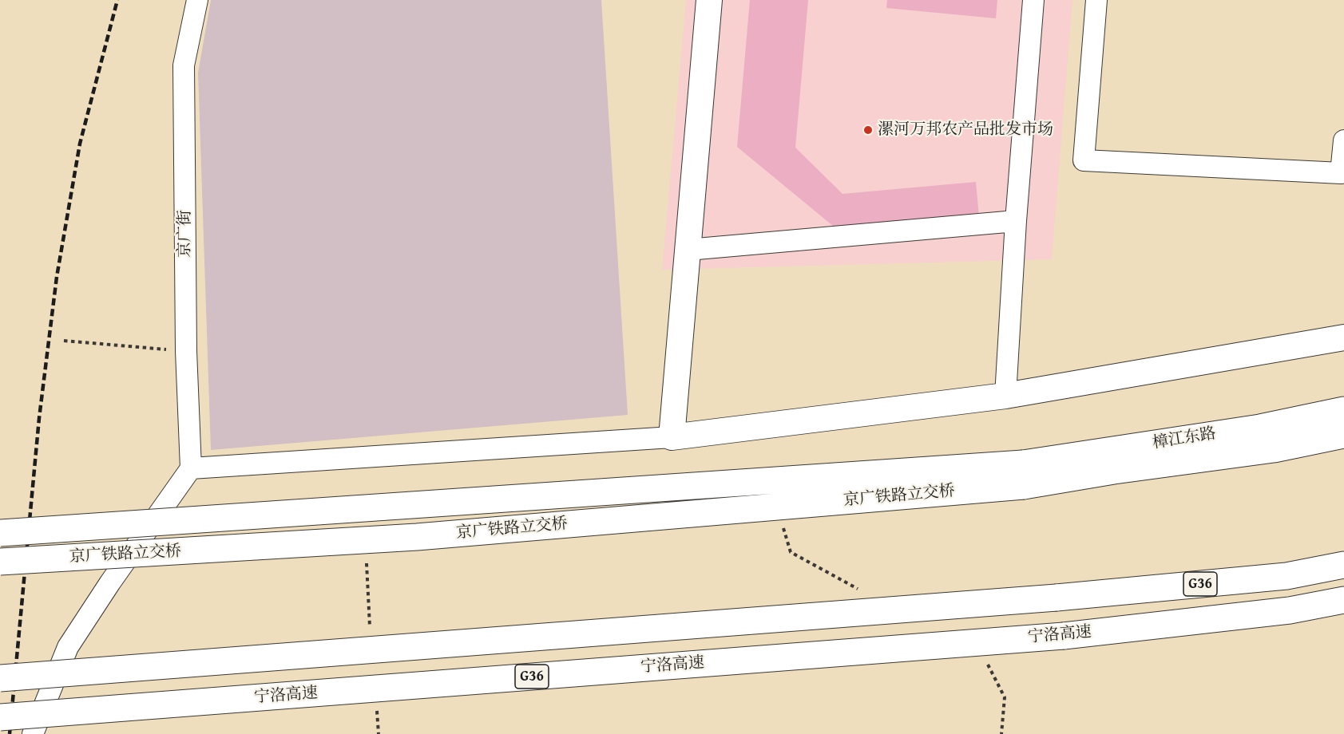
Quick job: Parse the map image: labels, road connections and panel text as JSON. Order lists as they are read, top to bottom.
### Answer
{
  "streets": {
    "main road": [
      "樟江东路",
      "京广铁路立交桥",
      "G36",
      "宁洛高速"
    ],
    "street": ["京广街"]
  },
  "crossings": [
    ["樟江东路", "京广铁路立交桥"]
  ],
  "places": ["漯河万邦农产品批发市场"]
}
